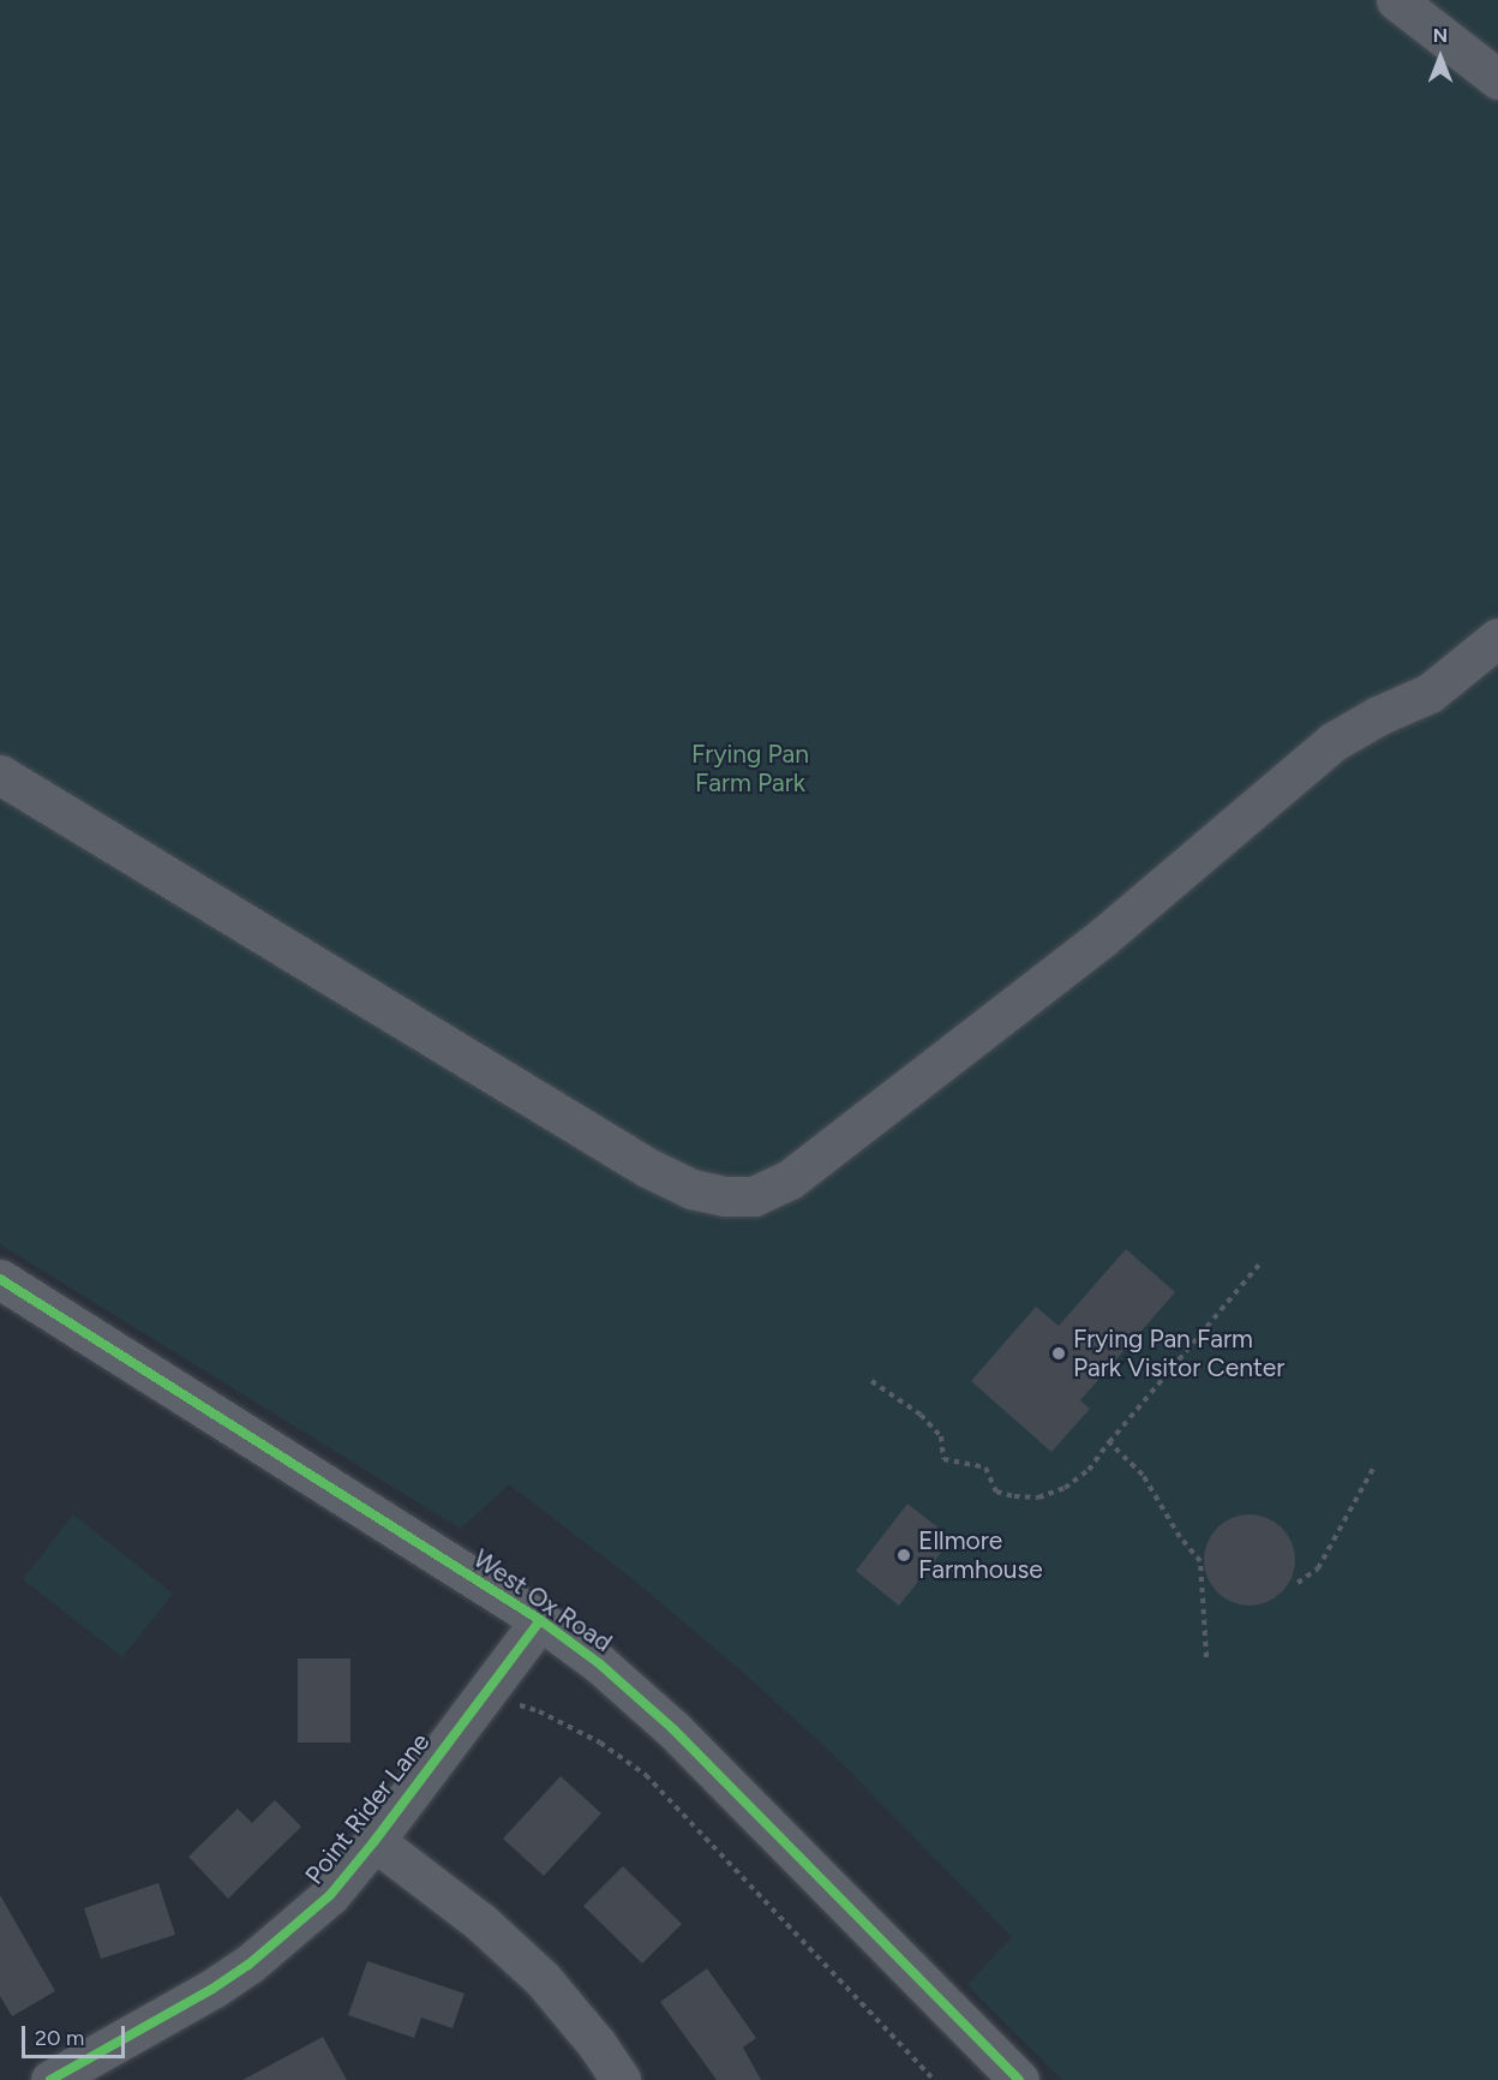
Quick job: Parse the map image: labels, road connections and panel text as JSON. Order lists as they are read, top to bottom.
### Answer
{
  "streets": {
    "main road": ["West Ox Road"],
    "street": ["Point Rider Lane"]
  },
  "crossings": [
    ["West Ox Road", "Point Rider Lane"]
  ],
  "parks": ["Frying Pan Farm Park"],
  "places": ["Frying Pan Farm Park Visitor Center", "Ellmore Farmhouse"],
  "scale_bar": "20 m",
  "north": "top"
}
